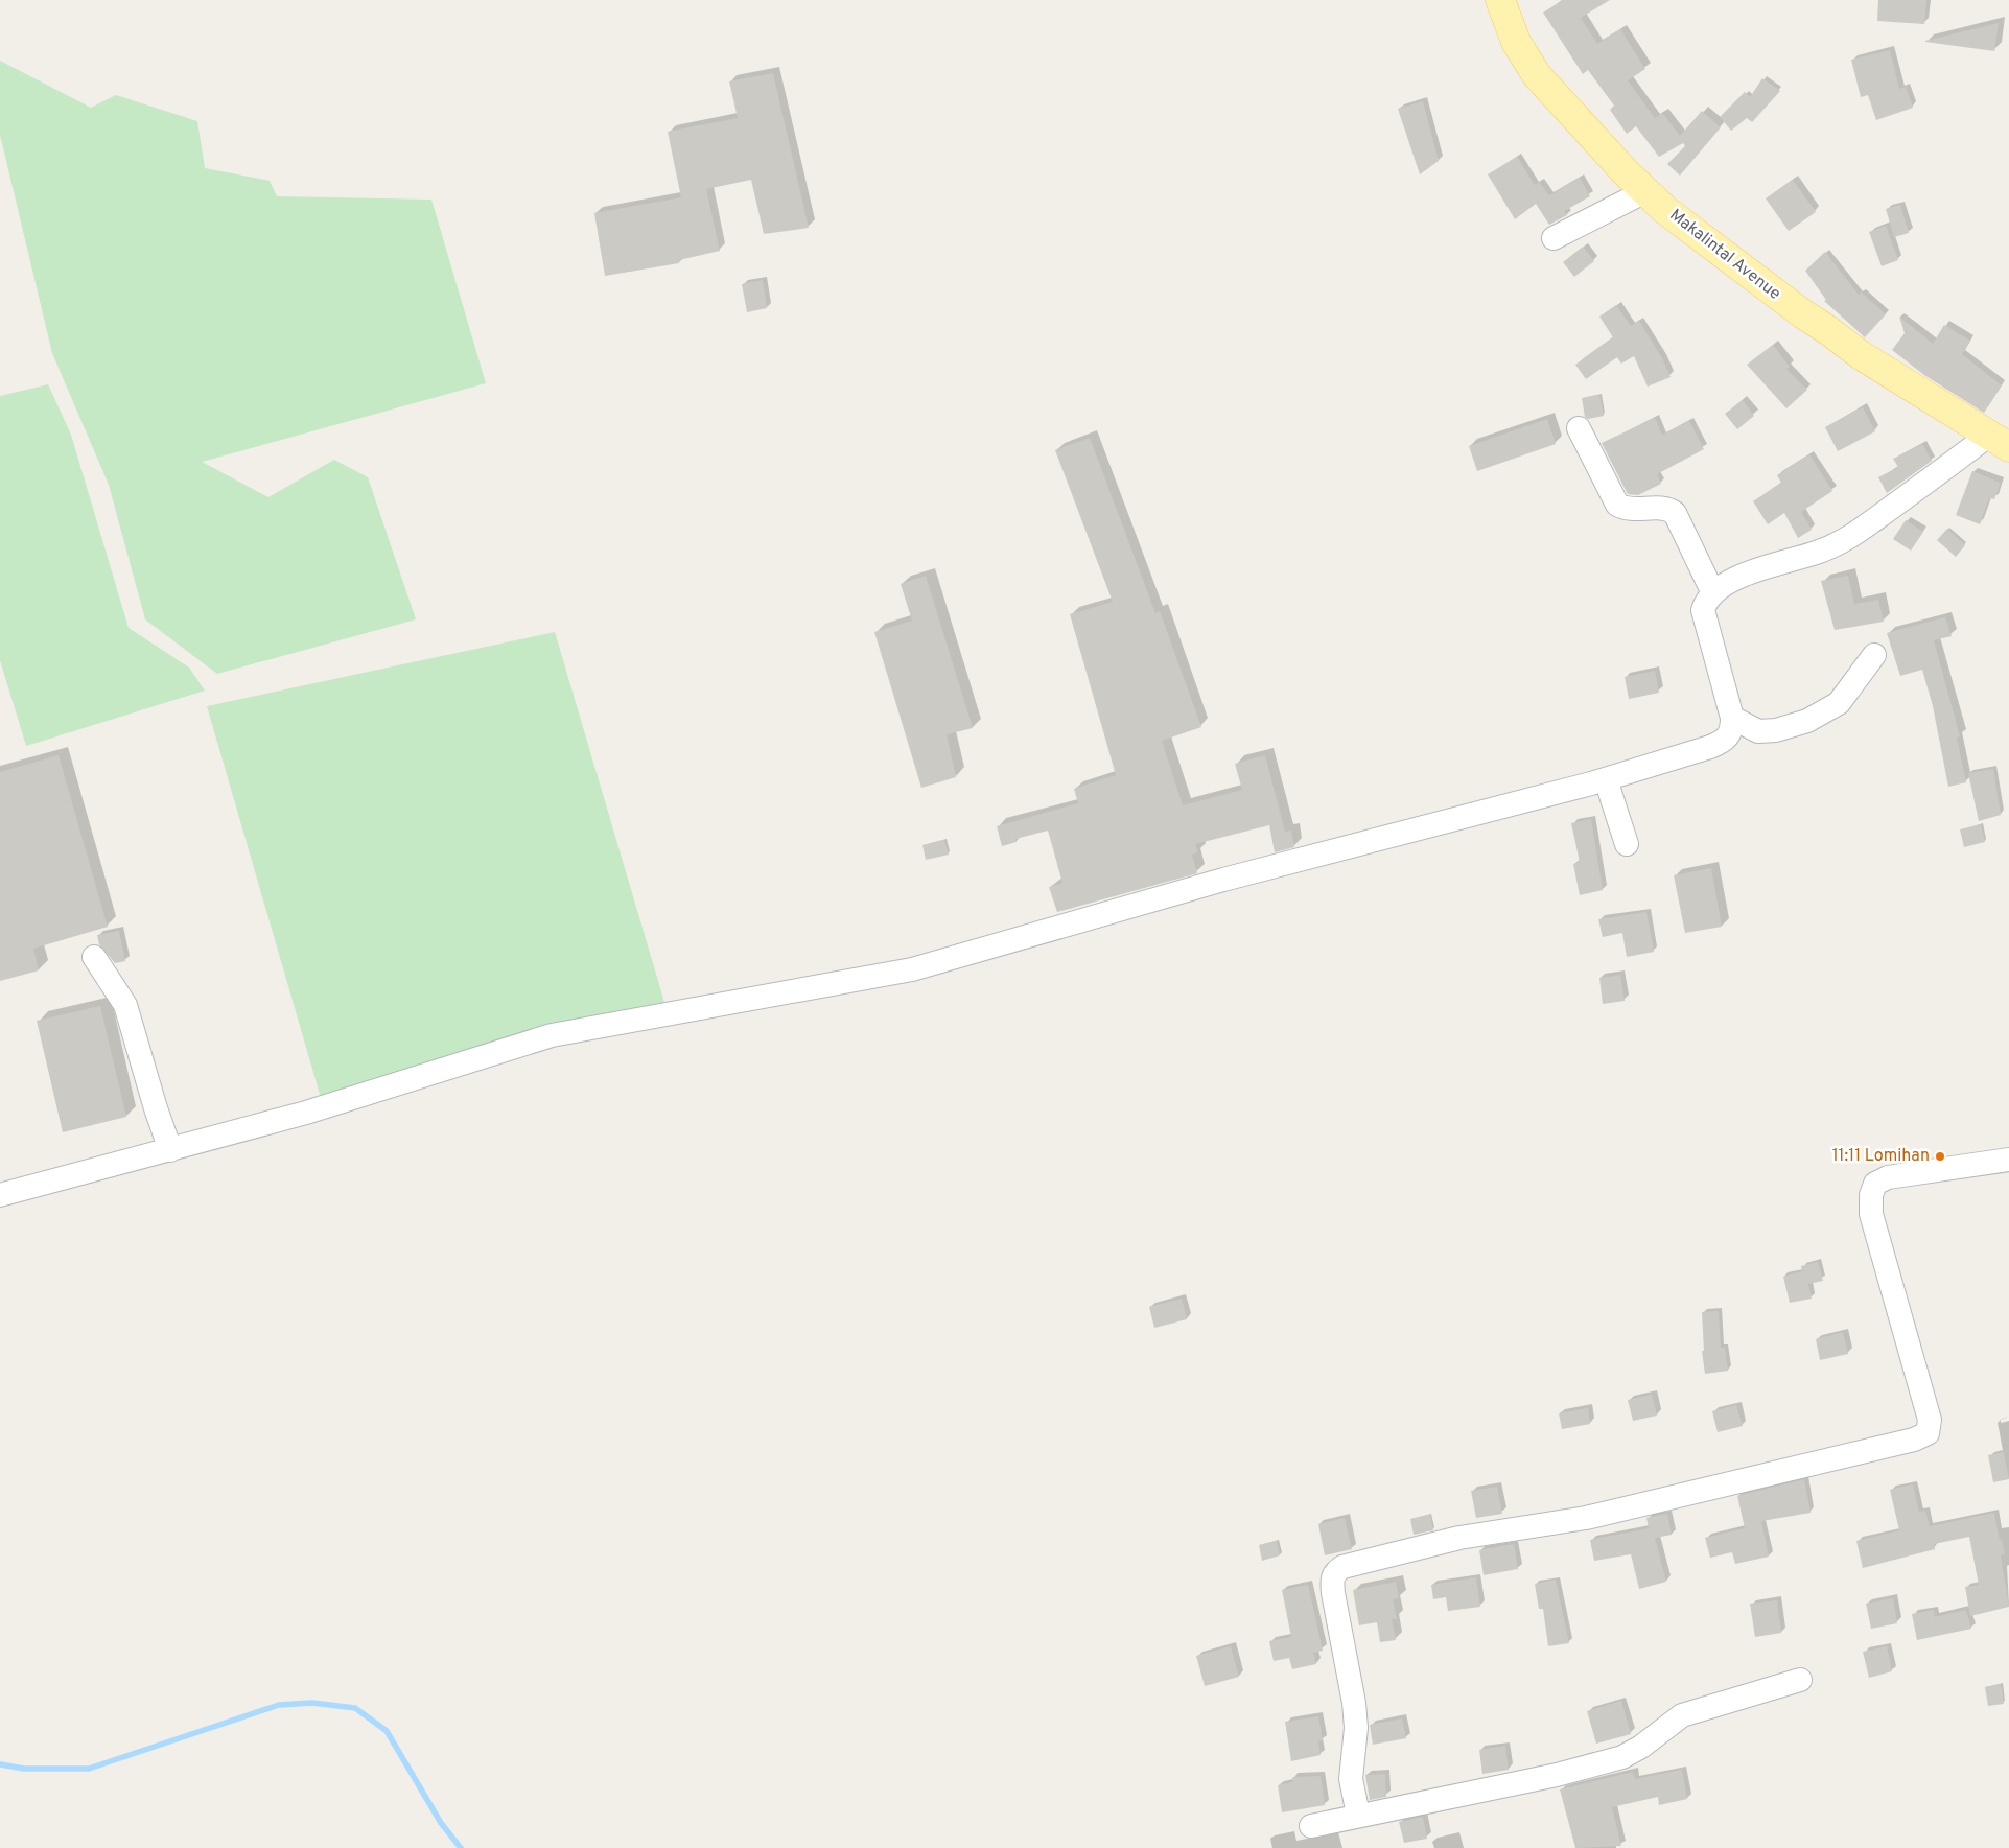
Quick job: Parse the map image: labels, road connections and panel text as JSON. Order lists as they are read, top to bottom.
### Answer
{
  "streets": {
    "main road": ["Makalintal Avenue"]
  },
  "places": ["11:11 Lomihan"]
}
